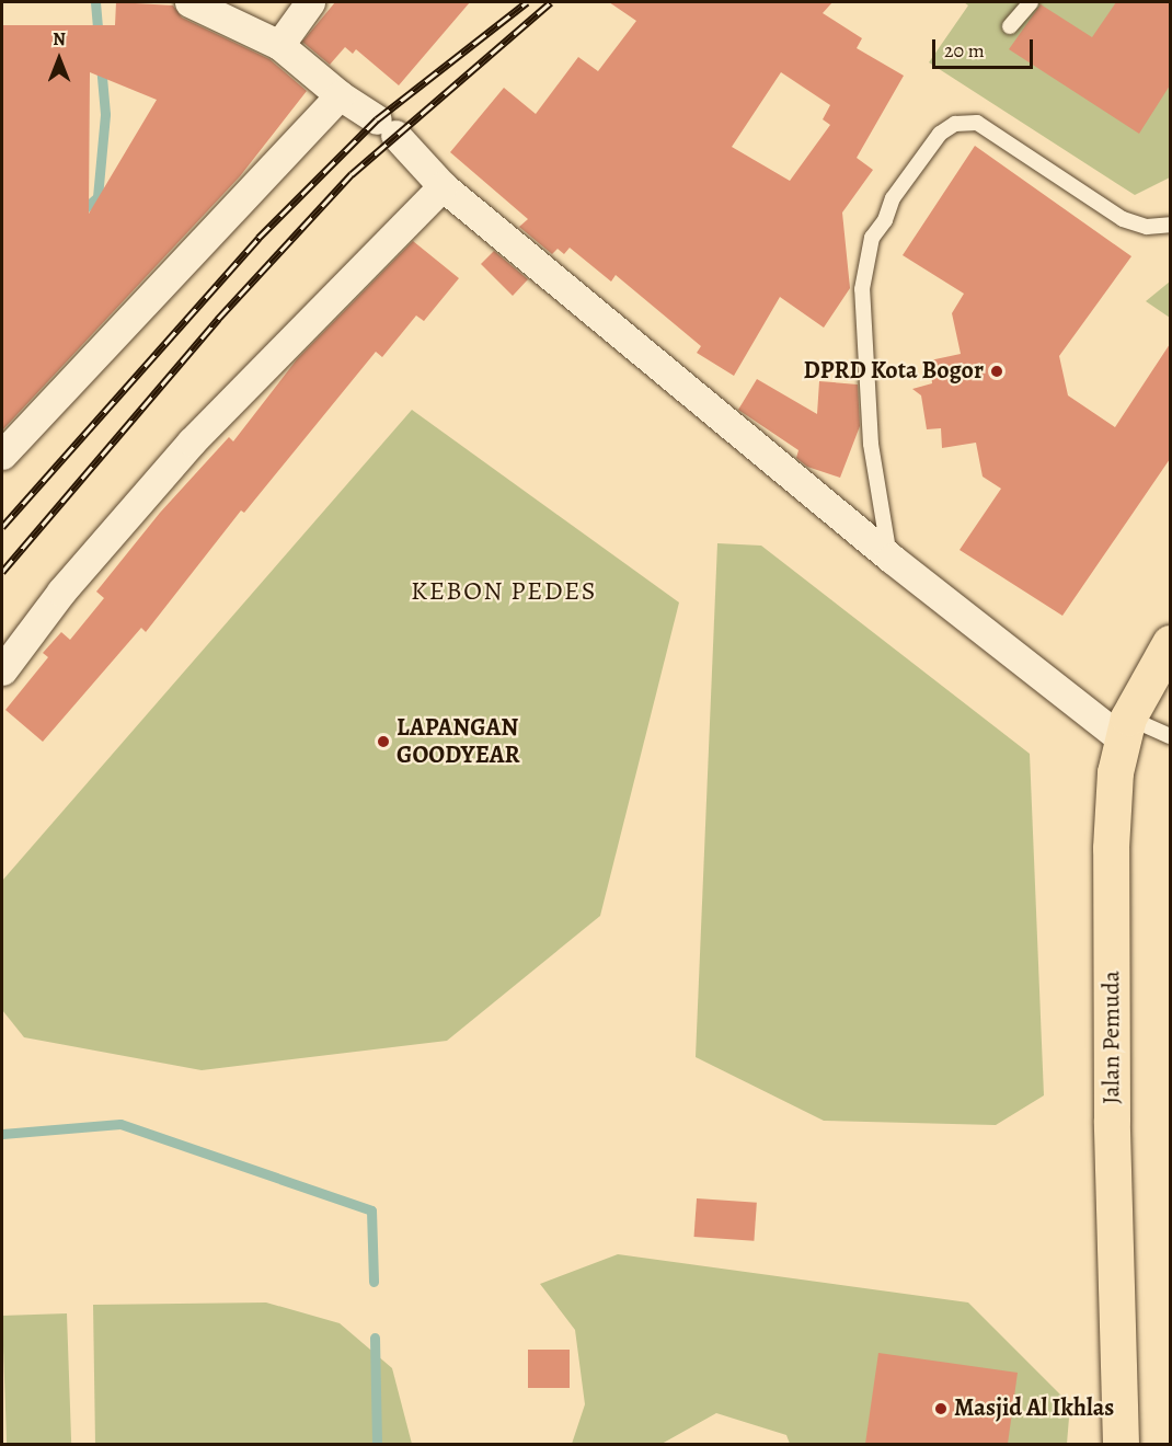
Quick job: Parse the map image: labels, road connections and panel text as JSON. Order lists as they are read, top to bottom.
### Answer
{
  "streets": {
    "main road": ["Jalan Pemuda"]
  },
  "districts": ["KEBON PEDES"],
  "places": ["DPRD Kota Bogor", "LAPANGAN GOODYEAR", "Masjid Al Ikhlas"],
  "scale_bar": "20 m",
  "north": "top"
}
